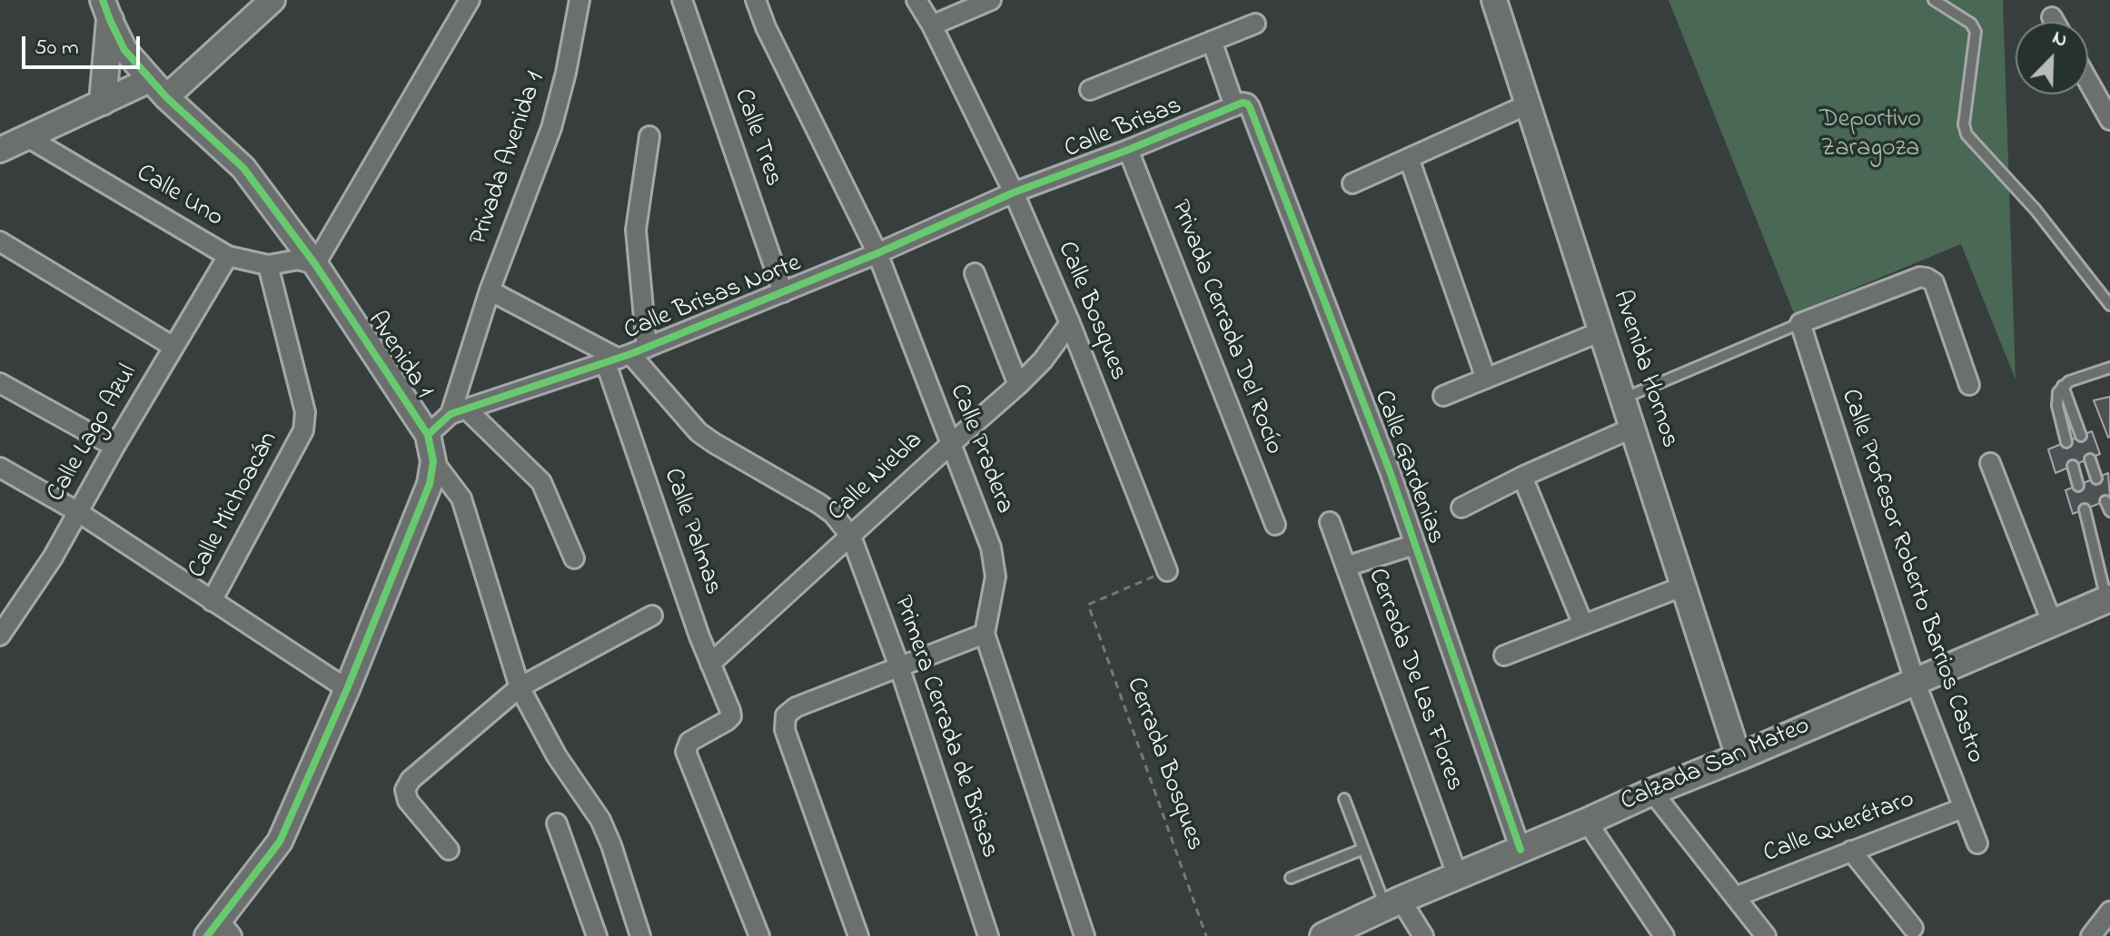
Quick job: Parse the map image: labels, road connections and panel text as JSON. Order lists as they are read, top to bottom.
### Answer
{
  "streets": {
    "main road": ["Calzada San Mateo"],
    "street": [
      "Calle Brisas",
      "Calle Tres",
      "Privada Avenida 1",
      "Calle Uno",
      "Calle Brisas Norte",
      "Calle Bosques",
      "Privada Cerrada Del Rocío",
      "Avenida 1",
      "Avenida Hornos",
      "Calle Lago Azul",
      "Calle Pradera",
      "Calle Gardenias",
      "Calle Niebla",
      "Calle Michoacán",
      "Calle Palmas",
      "Calle Profesor Roberto Barrios Castro",
      "Cerrada De Las Flores",
      "Primera Cerrada de Brisas",
      "Calle Querétaro"
    ],
    "path": ["Cerrada Bosques"]
  },
  "crossings": [
    ["Calle Brisas", "Calle Brisas Norte"],
    ["Calle Brisas", "Calle Bosques"],
    ["Calle Brisas", "Privada Cerrada Del Rocío"],
    ["Calle Brisas", "Calle Gardenias"],
    ["Calle Tres", "Calle Brisas Norte"],
    ["Privada Avenida 1", "Calle Brisas Norte"],
    ["Calle Uno", "Avenida 1"],
    ["Calle Uno", "Calle Lago Azul"],
    ["Calle Uno", "Calle Michoacán"],
    ["Calle Brisas Norte", "Calle Bosques"],
    ["Calle Brisas Norte", "Avenida 1"],
    ["Calle Brisas Norte", "Calle Pradera"],
    ["Calle Brisas Norte", "Calle Palmas"],
    ["Calle Bosques", "Calle Niebla"],
    ["Calle Bosques", "Cerrada Bosques"],
    ["Avenida Hornos", "Calzada San Mateo"],
    ["Calle Pradera", "Calle Niebla"],
    ["Calle Gardenias", "Cerrada De Las Flores"],
    ["Calle Gardenias", "Calzada San Mateo"],
    ["Calle Niebla", "Calle Palmas"],
    ["Calle Niebla", "Primera Cerrada de Brisas"],
    ["Calle Profesor Roberto Barrios Castro", "Calzada San Mateo"],
    ["Calle Profesor Roberto Barrios Castro", "Calle Querétaro"],
    ["Cerrada De Las Flores", "Calzada San Mateo"]
  ],
  "parks": ["Deportivo Zaragoza"],
  "scale_bar": "50 m",
  "north": "top right"
}
